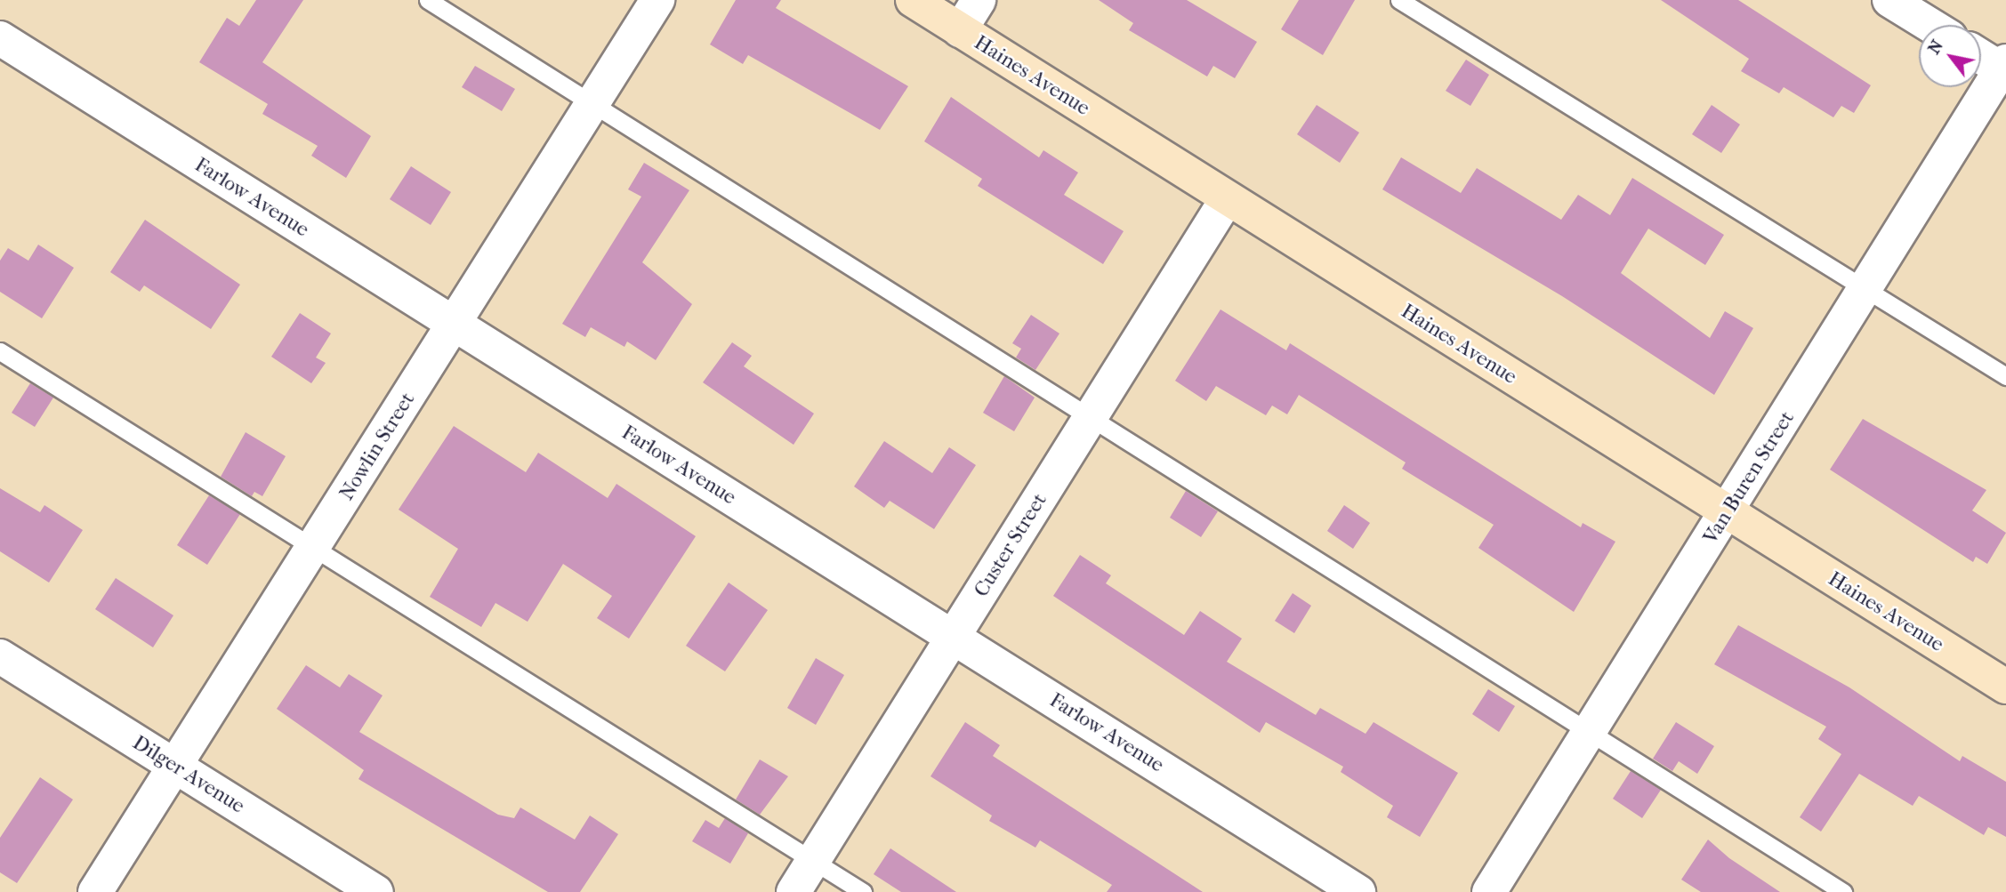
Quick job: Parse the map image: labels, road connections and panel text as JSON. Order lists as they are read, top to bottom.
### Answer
{
  "streets": {
    "main road": ["Haines Avenue"],
    "street": [
      "Farlow Avenue",
      "Nowlin Street",
      "Van Buren Street",
      "Custer Street",
      "Dilger Avenue"
    ]
  },
  "crossings": [
    ["Haines Avenue", "Van Buren Street"],
    ["Haines Avenue", "Custer Street"],
    ["Farlow Avenue", "Nowlin Street"],
    ["Farlow Avenue", "Custer Street"],
    ["Nowlin Street", "Dilger Avenue"]
  ],
  "north": "top left"
}
